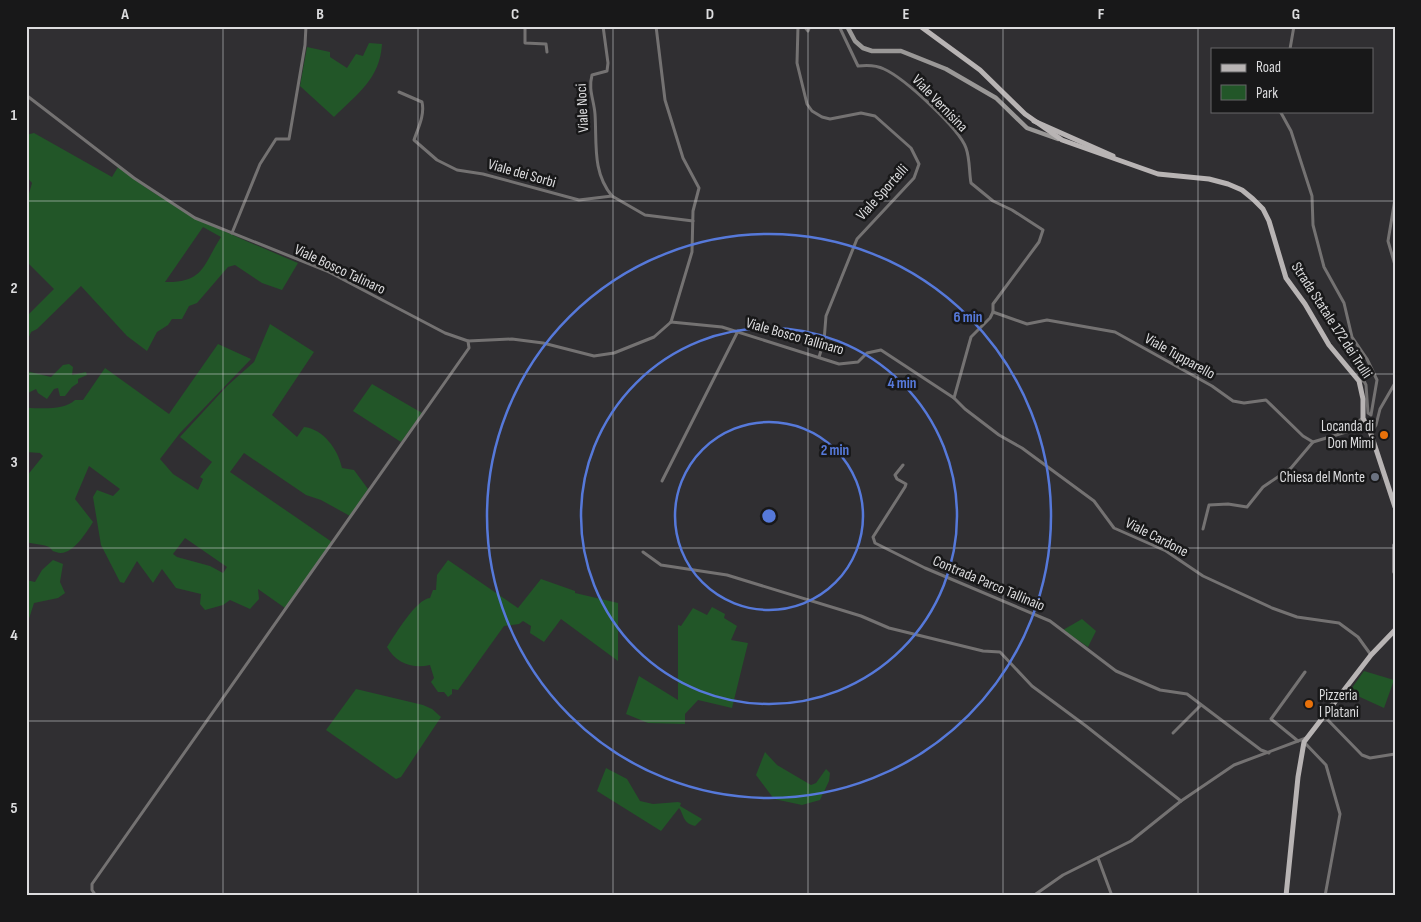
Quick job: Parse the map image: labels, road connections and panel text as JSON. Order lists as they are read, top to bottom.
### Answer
{
  "streets": {
    "main road": ["Strada Statale 172 dei Trulli"],
    "street": [
      "Viale Vernisina",
      "Viale Noci",
      "Viale dei Sorbi",
      "Viale Sportelli",
      "Viale Bosco Talinaro",
      "Viale Bosco Tallinaro",
      "Viale Tupparello",
      "Viale Cardone",
      "Contrada Parco Tallinaio"
    ]
  },
  "crossings": [
    ["Viale Vernisina", "Viale Tupparello"],
    ["Viale Noci", "Viale dei Sorbi"],
    ["Viale Sportelli", "Viale Bosco Tallinaro"],
    ["Viale Bosco Talinaro", "Viale Bosco Tallinaro"],
    ["Viale Bosco Tallinaro", "Viale Cardone"]
  ],
  "places": ["Locanda di Don Mimi", "Chiesa del Monte", "Pizzeria I Platani"],
  "legend": ["Road", "Park"],
  "grid": {
    "columns": [
      "A",
      "B",
      "C",
      "D",
      "E",
      "F",
      "G"
    ],
    "rows": [
      "1",
      "2",
      "3",
      "4",
      "5"
    ]
  },
  "rings": ["6 min", "4 min", "2 min"]
}
